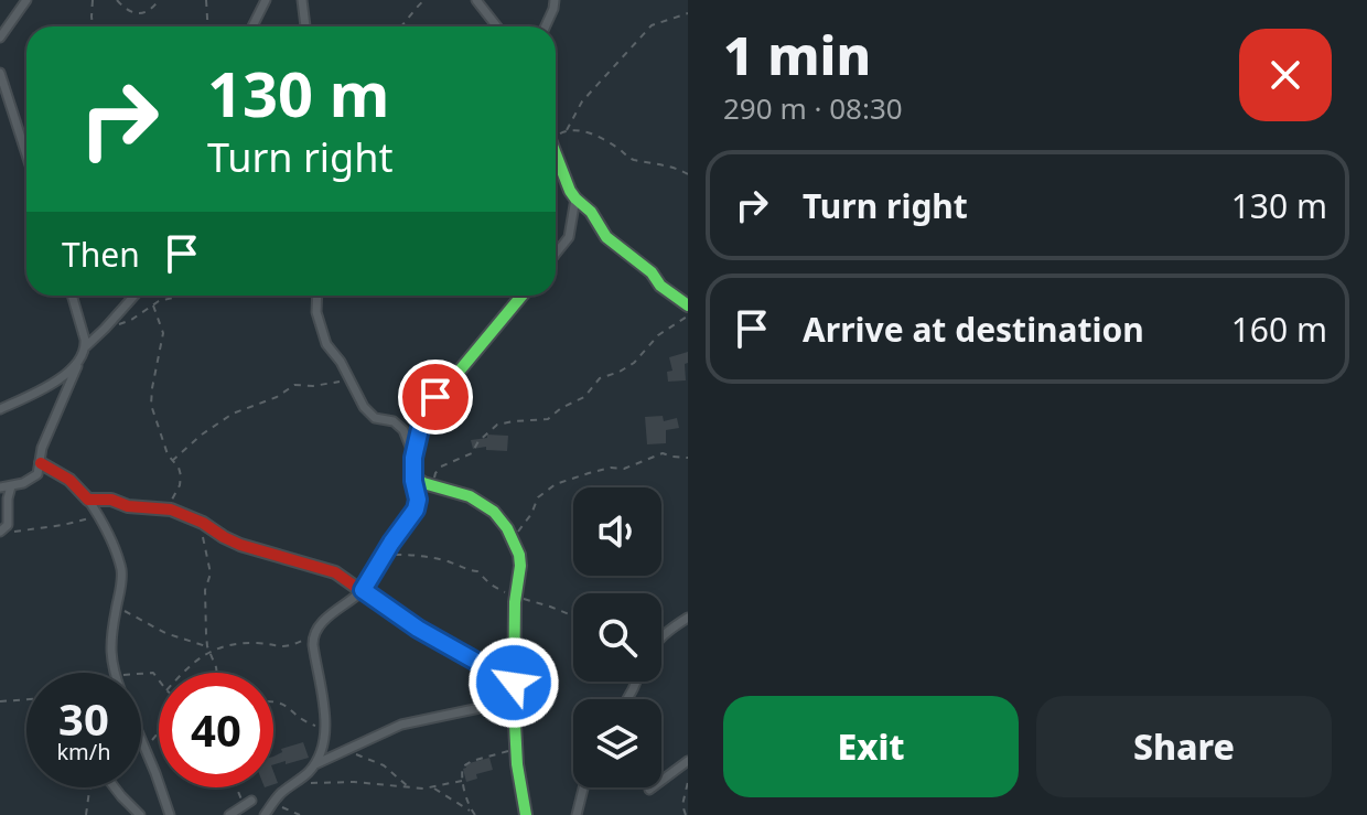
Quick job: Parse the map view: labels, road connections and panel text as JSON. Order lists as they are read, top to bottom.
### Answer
{
  "page": {
    "heading": ["1 min", "290 m · 08:30"],
    "turn": ["130 m", "Turn right"],
    "list": [
      {
        "name": "Turn right",
        "value": "130 m"
      },
      {
        "name": "Arrive at destination",
        "value": "160 m"
      }
    ],
    "then": "Then",
    "speed": "30 km/h",
    "limit": "40",
    "buttons": ["Exit", "Share"]
  }
}
